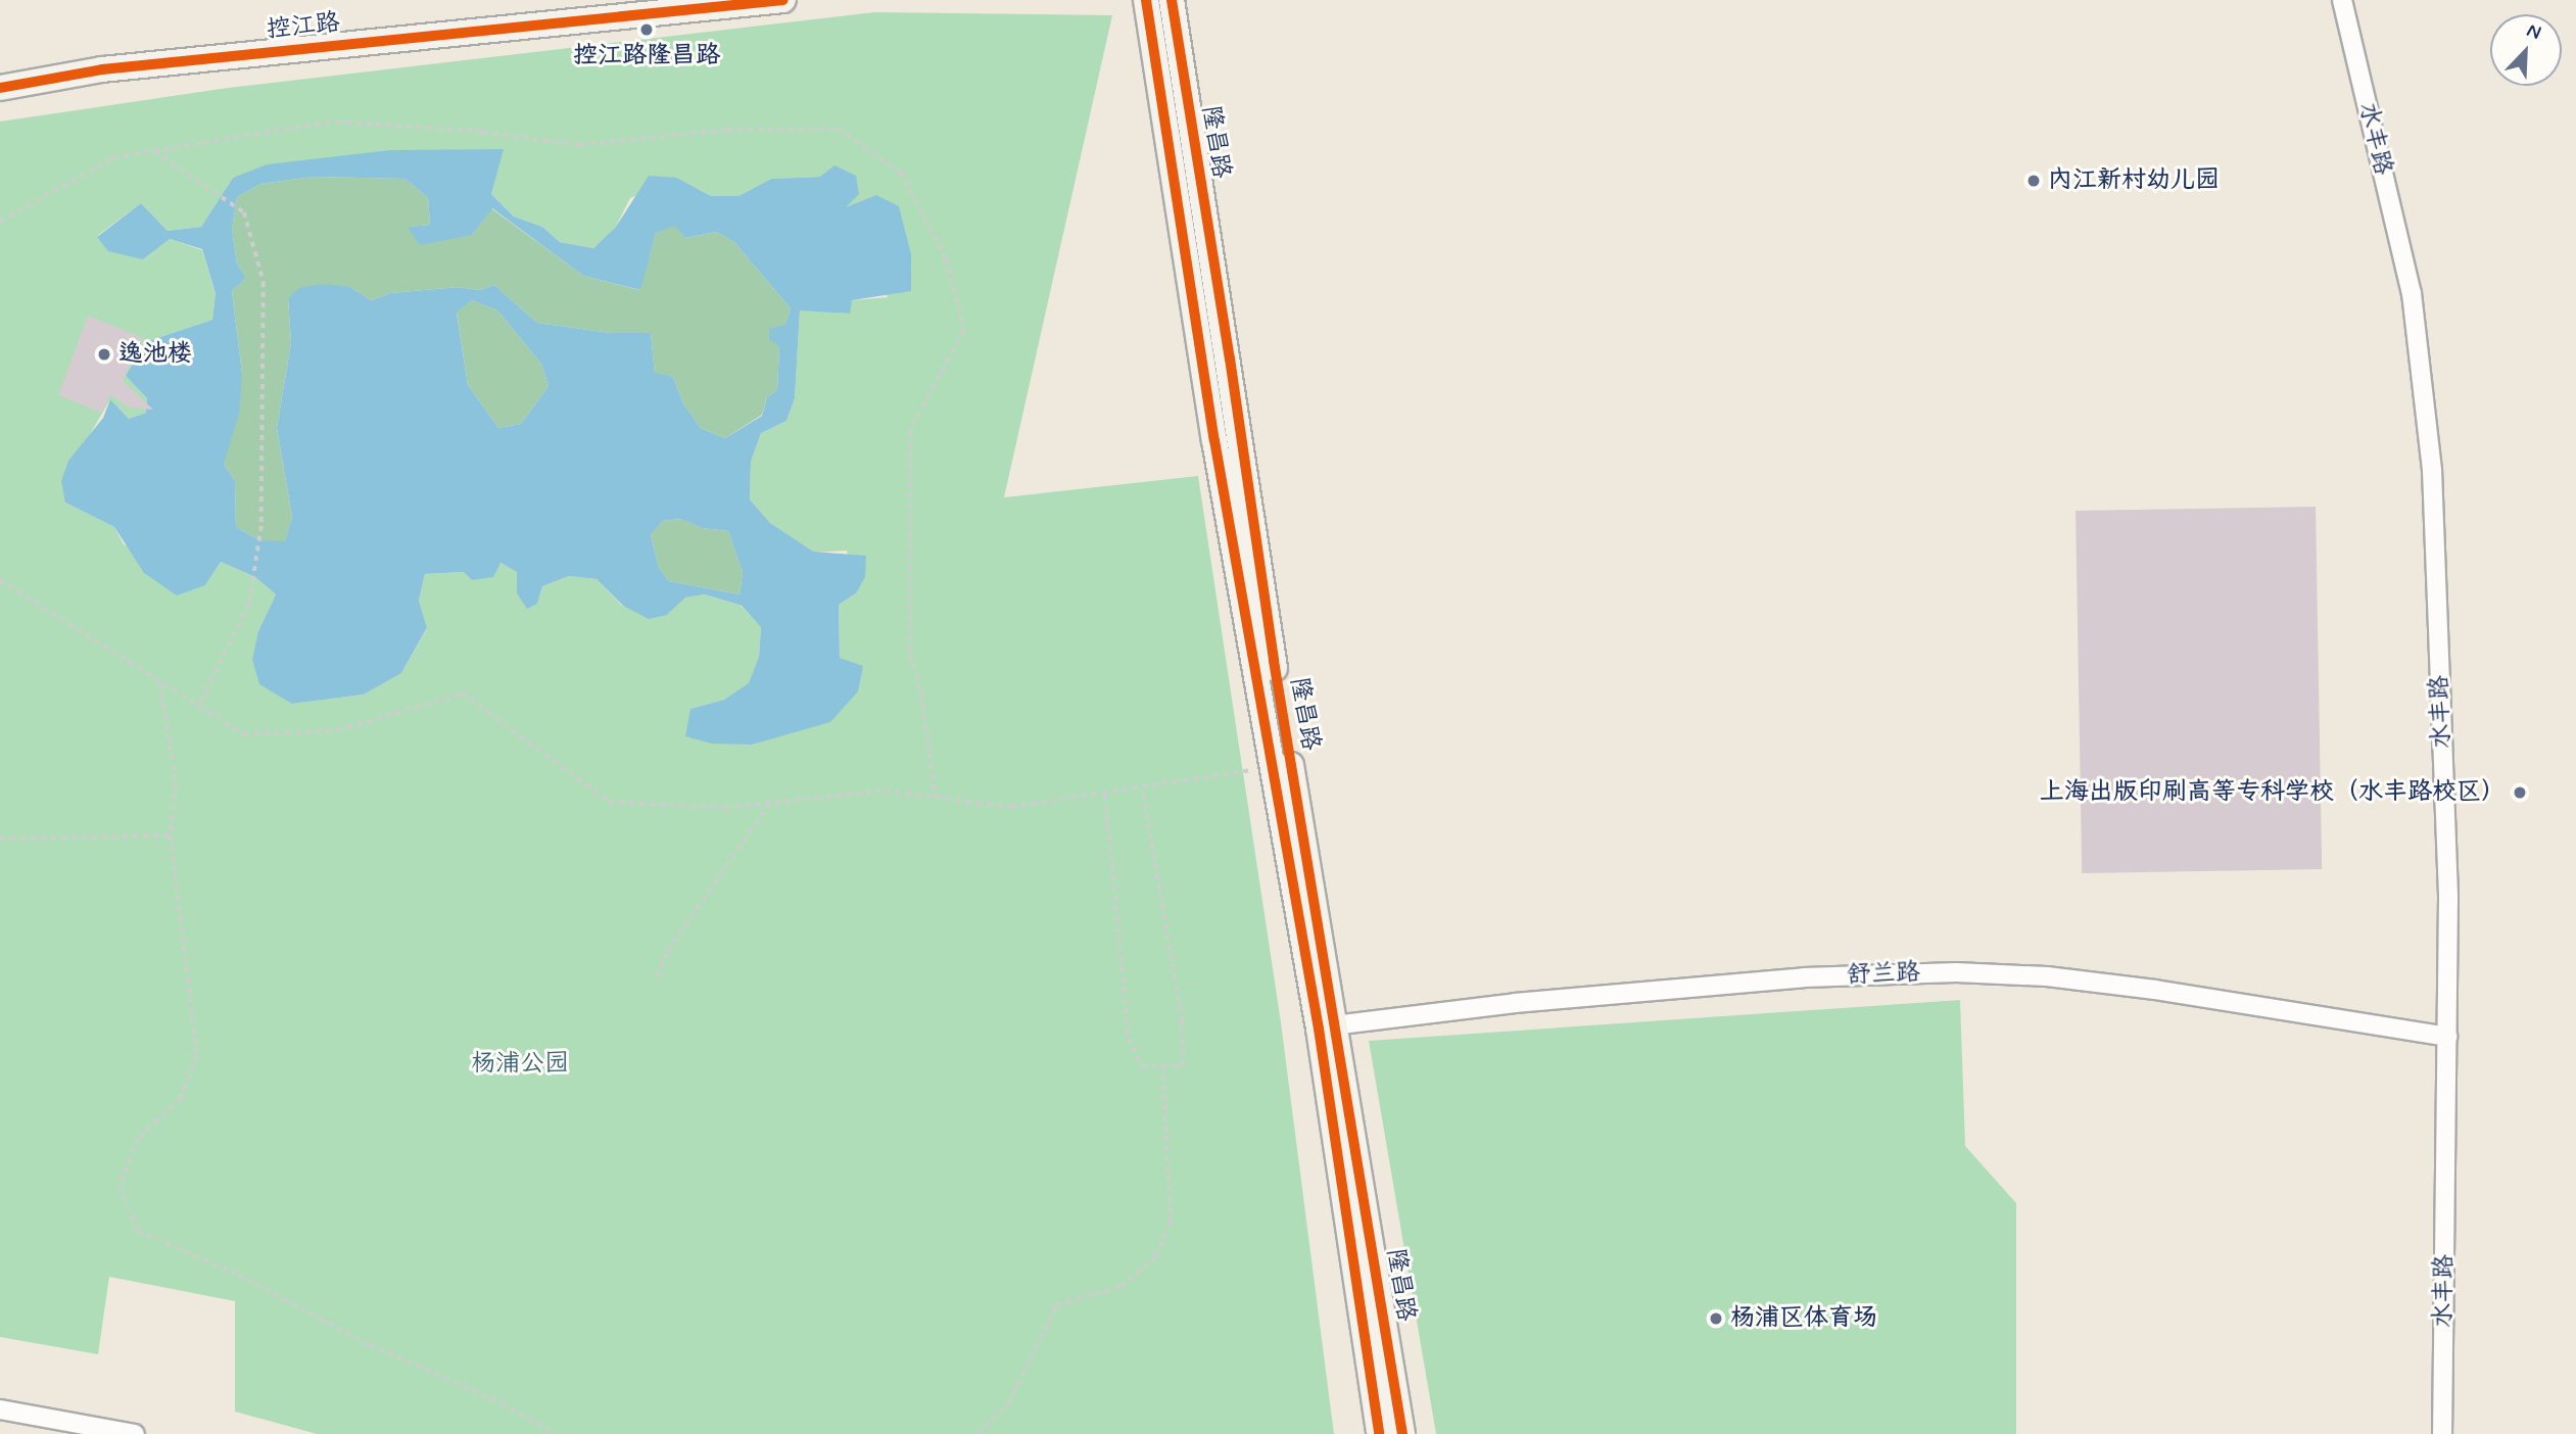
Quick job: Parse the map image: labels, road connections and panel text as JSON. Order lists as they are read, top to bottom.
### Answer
{
  "streets": {
    "main road": ["控江路", "隆昌路"],
    "street": ["水丰路", "舒兰路"]
  },
  "crossings": [
    ["水丰路", "舒兰路"],
    ["隆昌路", "舒兰路"]
  ],
  "parks": ["杨浦公园"],
  "places": [
    "控江路隆昌路",
    "内江新村幼儿园",
    "逸池楼",
    "上海出版印刷高等专科学校（水丰路校区）",
    "杨浦区体育场"
  ],
  "north": "top right"
}
